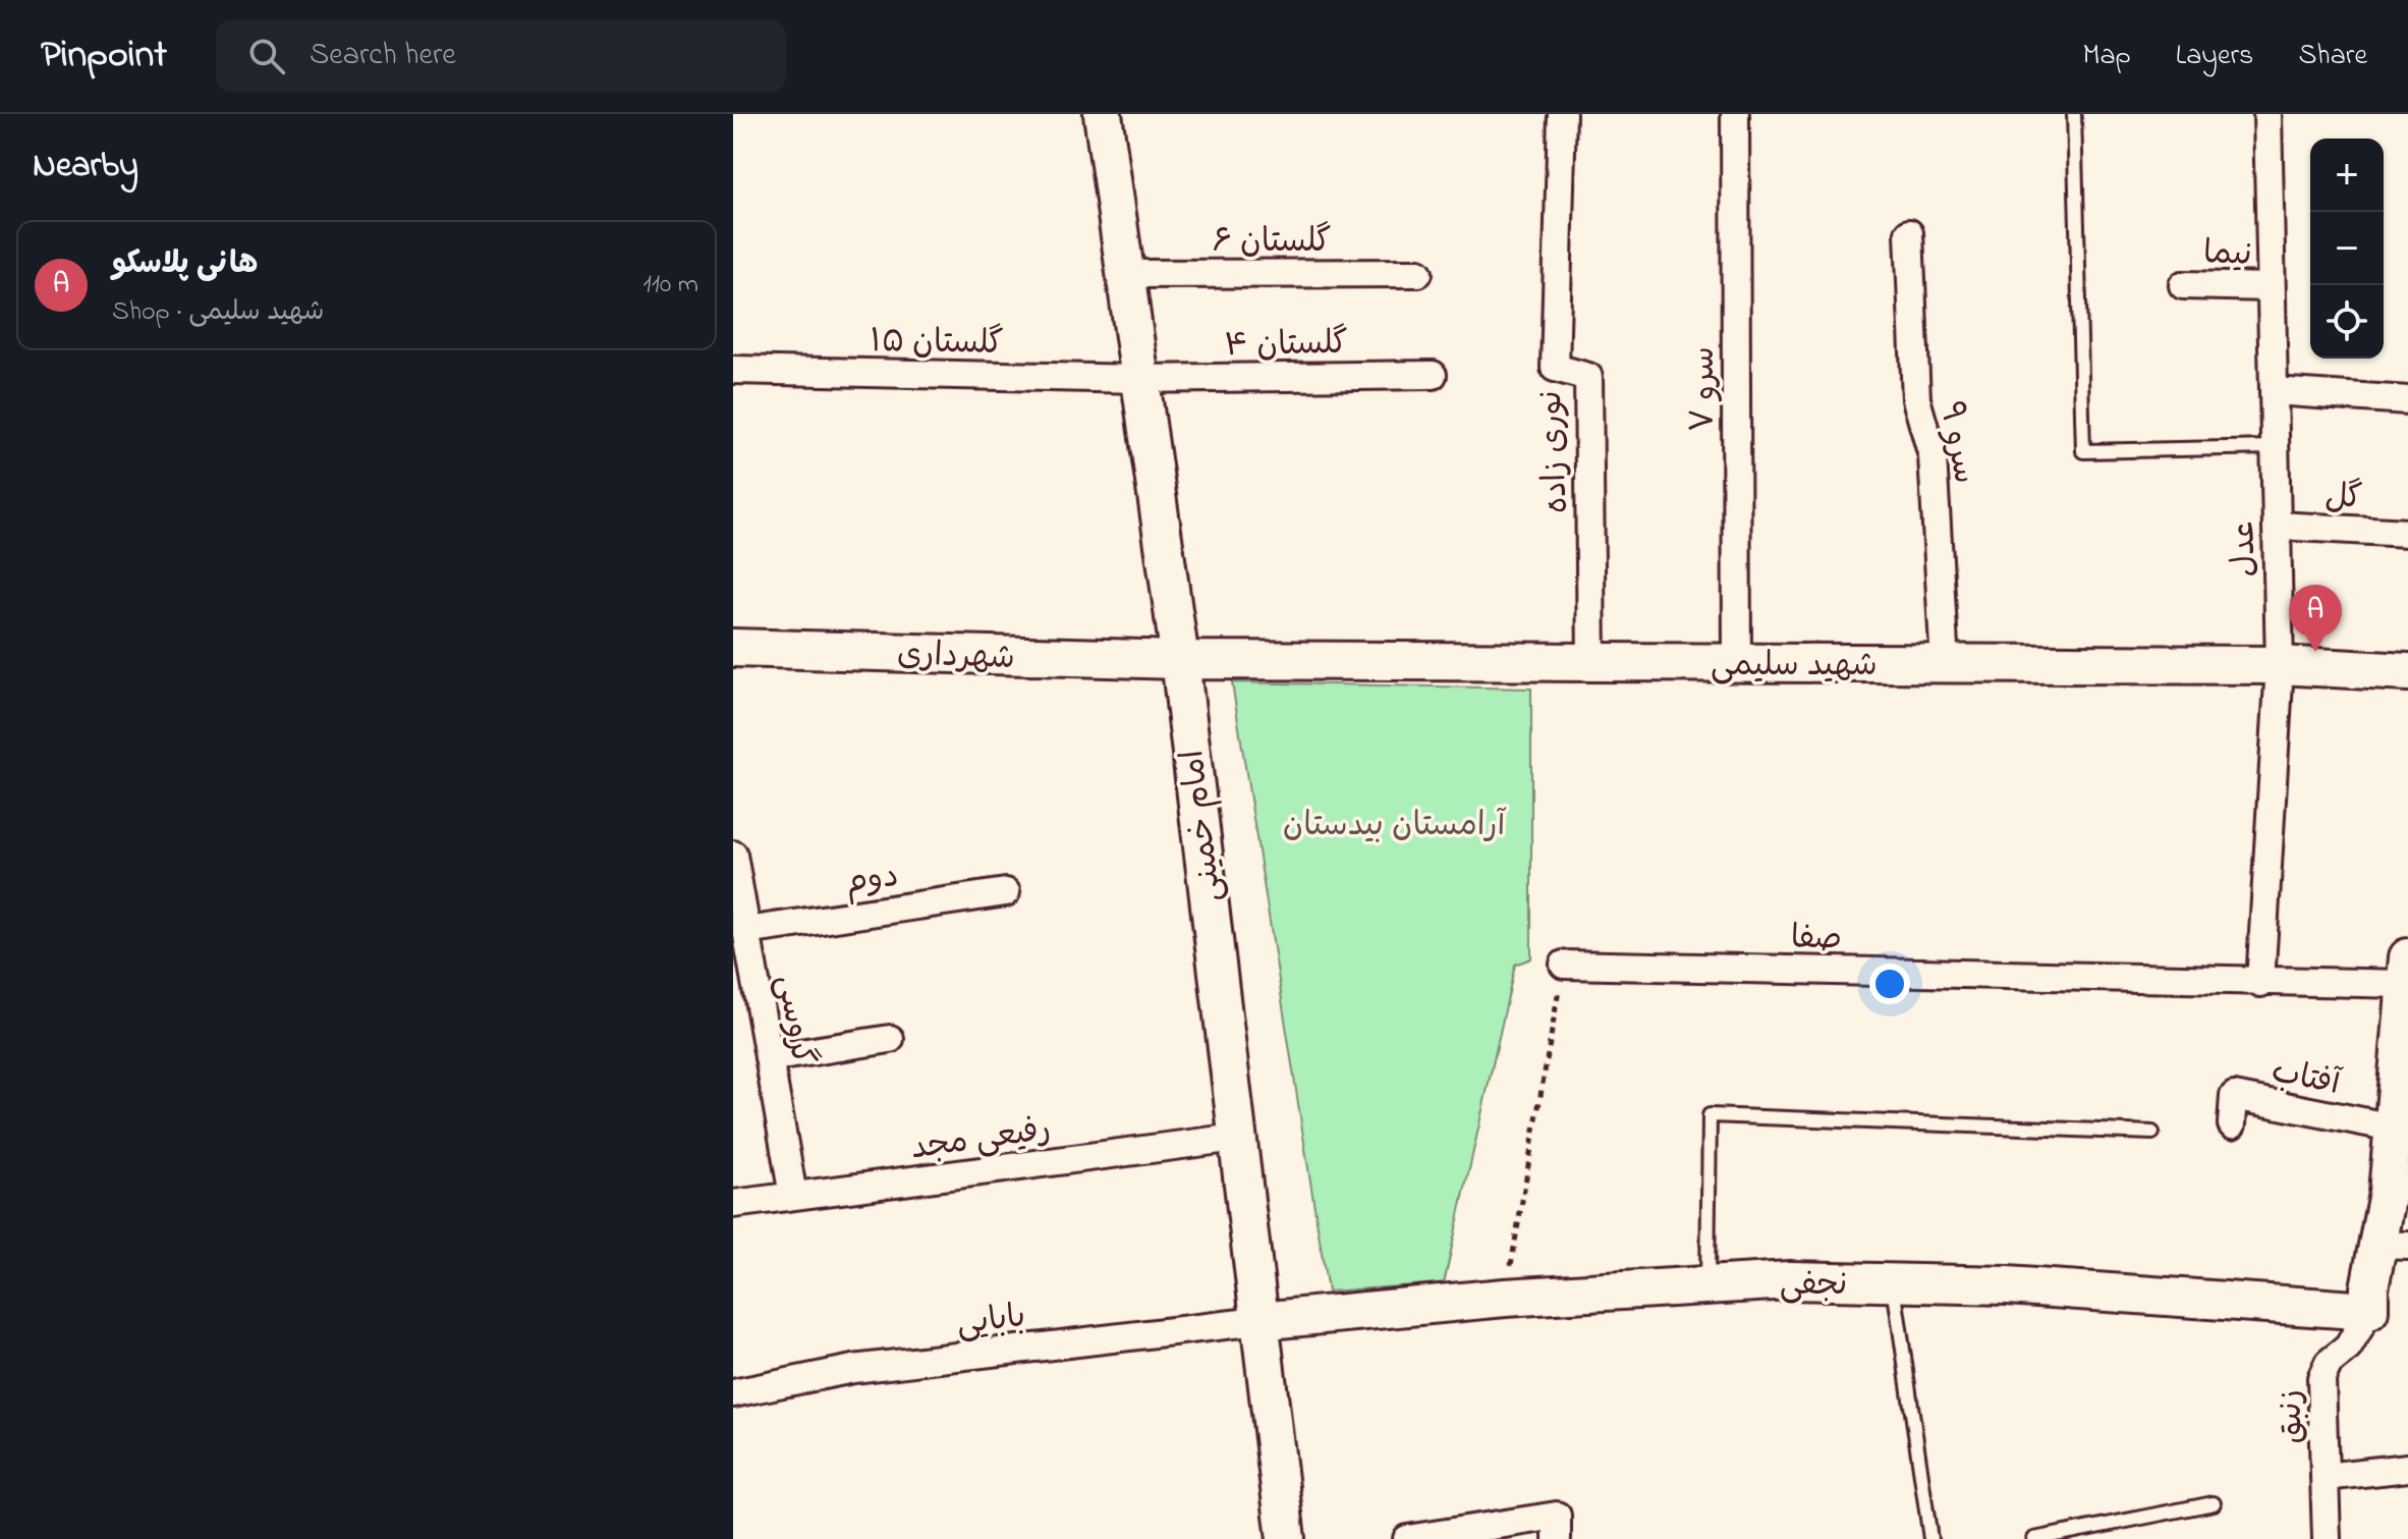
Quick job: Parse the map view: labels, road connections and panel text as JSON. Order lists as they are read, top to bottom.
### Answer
{
  "streets": {
    "street": [
      "گلستان ۶",
      "نیما",
      "گلستان ۱۵",
      "گلستان ۴",
      "سرو ۷",
      "سرو ۹",
      "نوری زاده",
      "گل",
      "عدل",
      "شهرداری",
      "شهید سلیمی",
      "امام خمینی",
      "دوم",
      "صفا",
      "گروسی",
      "آفتاب",
      "رفیعی مجد",
      "نجفی",
      "بابایی",
      "زنبق"
    ]
  },
  "crossings": [
    ["گلستان ۶", "امام خمینی"],
    ["نیما", "عدل"],
    ["گلستان ۱۵", "گلستان ۴"],
    ["گلستان ۱۵", "امام خمینی"],
    ["گلستان ۴", "امام خمینی"],
    ["سرو ۷", "شهید سلیمی"],
    ["سرو ۹", "شهید سلیمی"],
    ["نوری زاده", "شهید سلیمی"],
    ["گل", "عدل"],
    ["عدل", "شهید سلیمی"],
    ["عدل", "صفا"],
    ["شهرداری", "شهید سلیمی"],
    ["شهرداری", "امام خمینی"],
    ["شهید سلیمی", "امام خمینی"],
    ["امام خمینی", "رفیعی مجد"],
    ["امام خمینی", "نجفی"],
    ["امام خمینی", "بابایی"],
    ["دوم", "گروسی"],
    ["گروسی", "رفیعی مجد"],
    ["نجفی", "بابایی"],
    ["نجفی", "زنبق"]
  ],
  "parks": ["آرامستان بیدستان"],
  "page": {
    "header": "Pinpoint",
    "search": "Search here",
    "nav": ["Map", "Layers", "Share"],
    "heading": "Nearby",
    "map_buttons": ["+", "−"],
    "list": [
      {
        "mark": "A",
        "name": "هانی پلاسکو",
        "note": "Shop · شهید سلیمی",
        "value": "110 m"
      }
    ],
    "pins": "A"
  }
}
